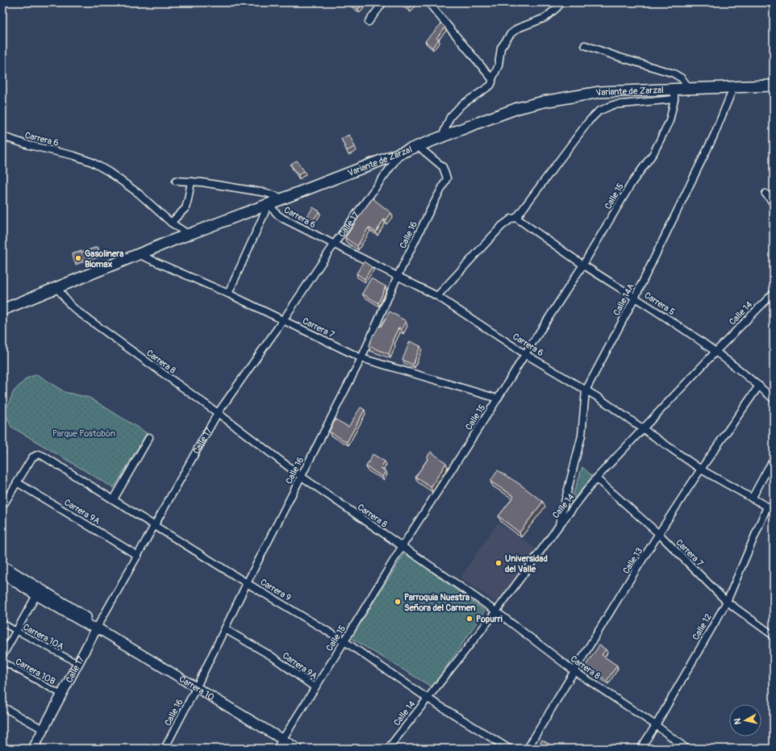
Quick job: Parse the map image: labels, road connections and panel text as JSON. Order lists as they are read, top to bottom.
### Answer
{
  "streets": {
    "main road": ["Variante de Zarzal"],
    "street": [
      "Carrera 6",
      "Calle 15",
      "Calle 17",
      "Calle 16",
      "Calle 14A",
      "Carrera 5",
      "Calle 14",
      "Carrera 7",
      "Carrera 8",
      "Carrera 9A",
      "Calle 13",
      "Carrera 9",
      "Calle 12",
      "Carrera 10A",
      "Carrera 10B",
      "Carrera 10"
    ]
  },
  "crossings": [
    ["Variante de Zarzal", "Carrera 6"],
    ["Variante de Zarzal", "Calle 15"],
    ["Variante de Zarzal", "Calle 17"],
    ["Variante de Zarzal", "Calle 16"],
    ["Variante de Zarzal", "Calle 14A"],
    ["Variante de Zarzal", "Carrera 7"],
    ["Variante de Zarzal", "Carrera 8"],
    ["Carrera 6", "Calle 15"],
    ["Carrera 6", "Calle 17"],
    ["Carrera 6", "Calle 16"],
    ["Carrera 6", "Calle 14A"],
    ["Carrera 6", "Calle 14"],
    ["Carrera 6", "Calle 13"],
    ["Carrera 6", "Calle 12"],
    ["Calle 15", "Carrera 5"],
    ["Calle 15", "Carrera 7"],
    ["Calle 15", "Carrera 8"],
    ["Calle 15", "Carrera 9A"],
    ["Calle 15", "Carrera 9"],
    ["Calle 15", "Carrera 10"],
    ["Calle 17", "Carrera 7"],
    ["Calle 17", "Carrera 8"],
    ["Calle 17", "Carrera 9A"],
    ["Calle 17", "Carrera 9"],
    ["Calle 17", "Carrera 10A"],
    ["Calle 17", "Carrera 10B"],
    ["Calle 17", "Carrera 10"],
    ["Calle 16", "Carrera 7"],
    ["Calle 16", "Carrera 8"],
    ["Calle 16", "Carrera 9A"],
    ["Calle 16", "Carrera 9"],
    ["Calle 16", "Carrera 10"],
    ["Calle 14A", "Carrera 5"],
    ["Calle 14A", "Calle 14"],
    ["Carrera 5", "Calle 14"],
    ["Carrera 5", "Calle 13"],
    ["Calle 14", "Carrera 7"],
    ["Calle 14", "Carrera 8"],
    ["Calle 14", "Carrera 9"],
    ["Carrera 7", "Calle 13"],
    ["Carrera 7", "Calle 12"],
    ["Carrera 8", "Calle 13"],
    ["Carrera 8", "Calle 12"],
    ["Carrera 9A", "Carrera 9"]
  ],
  "parks": ["Parque Postobón"],
  "places": [
    "Gasolinera Biomax",
    "Universidad del Valle",
    "Parroquia Nuestra Señora del Carmen",
    "Popurri"
  ],
  "north": "left"
}
